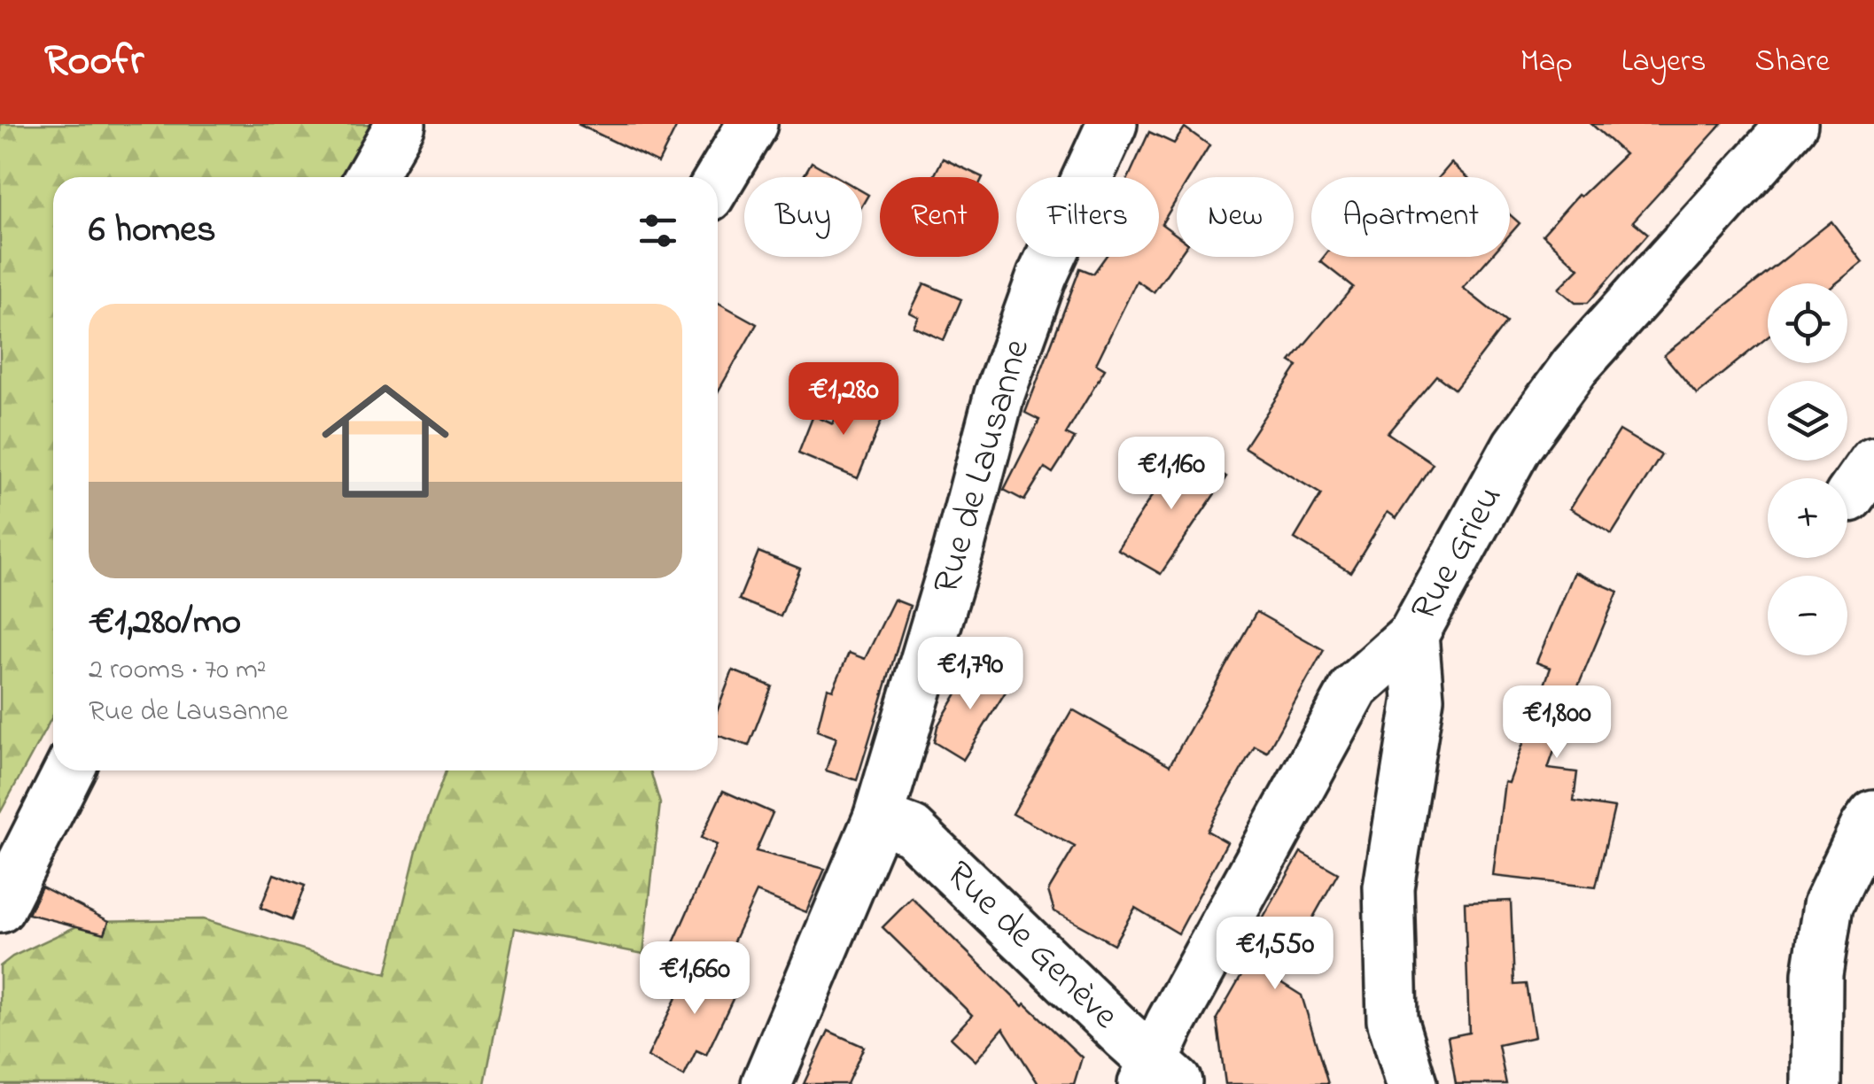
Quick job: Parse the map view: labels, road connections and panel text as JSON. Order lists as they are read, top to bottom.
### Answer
{
  "streets": {
    "street": ["Rue de Lausanne", "Rue Grieu", "Rue de Genève"]
  },
  "crossings": [
    ["Rue de Lausanne", "Rue de Genève"]
  ],
  "page": {
    "header": "Roofr",
    "nav": ["Map", "Layers", "Share"],
    "chip": [
      "Buy",
      "Rent",
      "Filters",
      "New",
      "Apartment"
    ],
    "heading": "6 homes",
    "map_buttons": ["+", "−"],
    "list": [
      {
        "name": "€1,280/mo",
        "note": "2 rooms · 70 m² · Rue de Lausanne"
      }
    ],
    "price": [
      "€1,280",
      "€1,160",
      "€1,790",
      "€1,800",
      "€1,550",
      "€1,660"
    ]
  }
}
